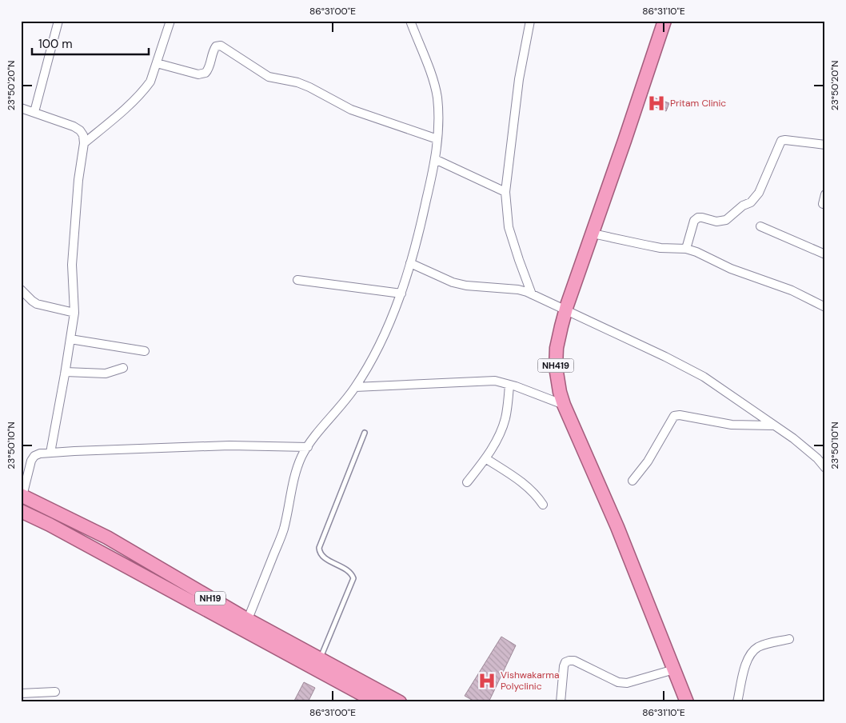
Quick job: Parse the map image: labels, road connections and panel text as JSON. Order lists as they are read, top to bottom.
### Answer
{
  "streets": {
    "highway": ["NH419", "NH19"]
  },
  "places": {
    "hospital": ["Pritam Clinic", "Vishwakarma Polyclinic"]
  },
  "scale_bar": "100 m",
  "coordinates": [
    "86°31'00\"E",
    "86°31'10\"E",
    "23°50'20\"N",
    "23°50'10\"N"
  ]
}
